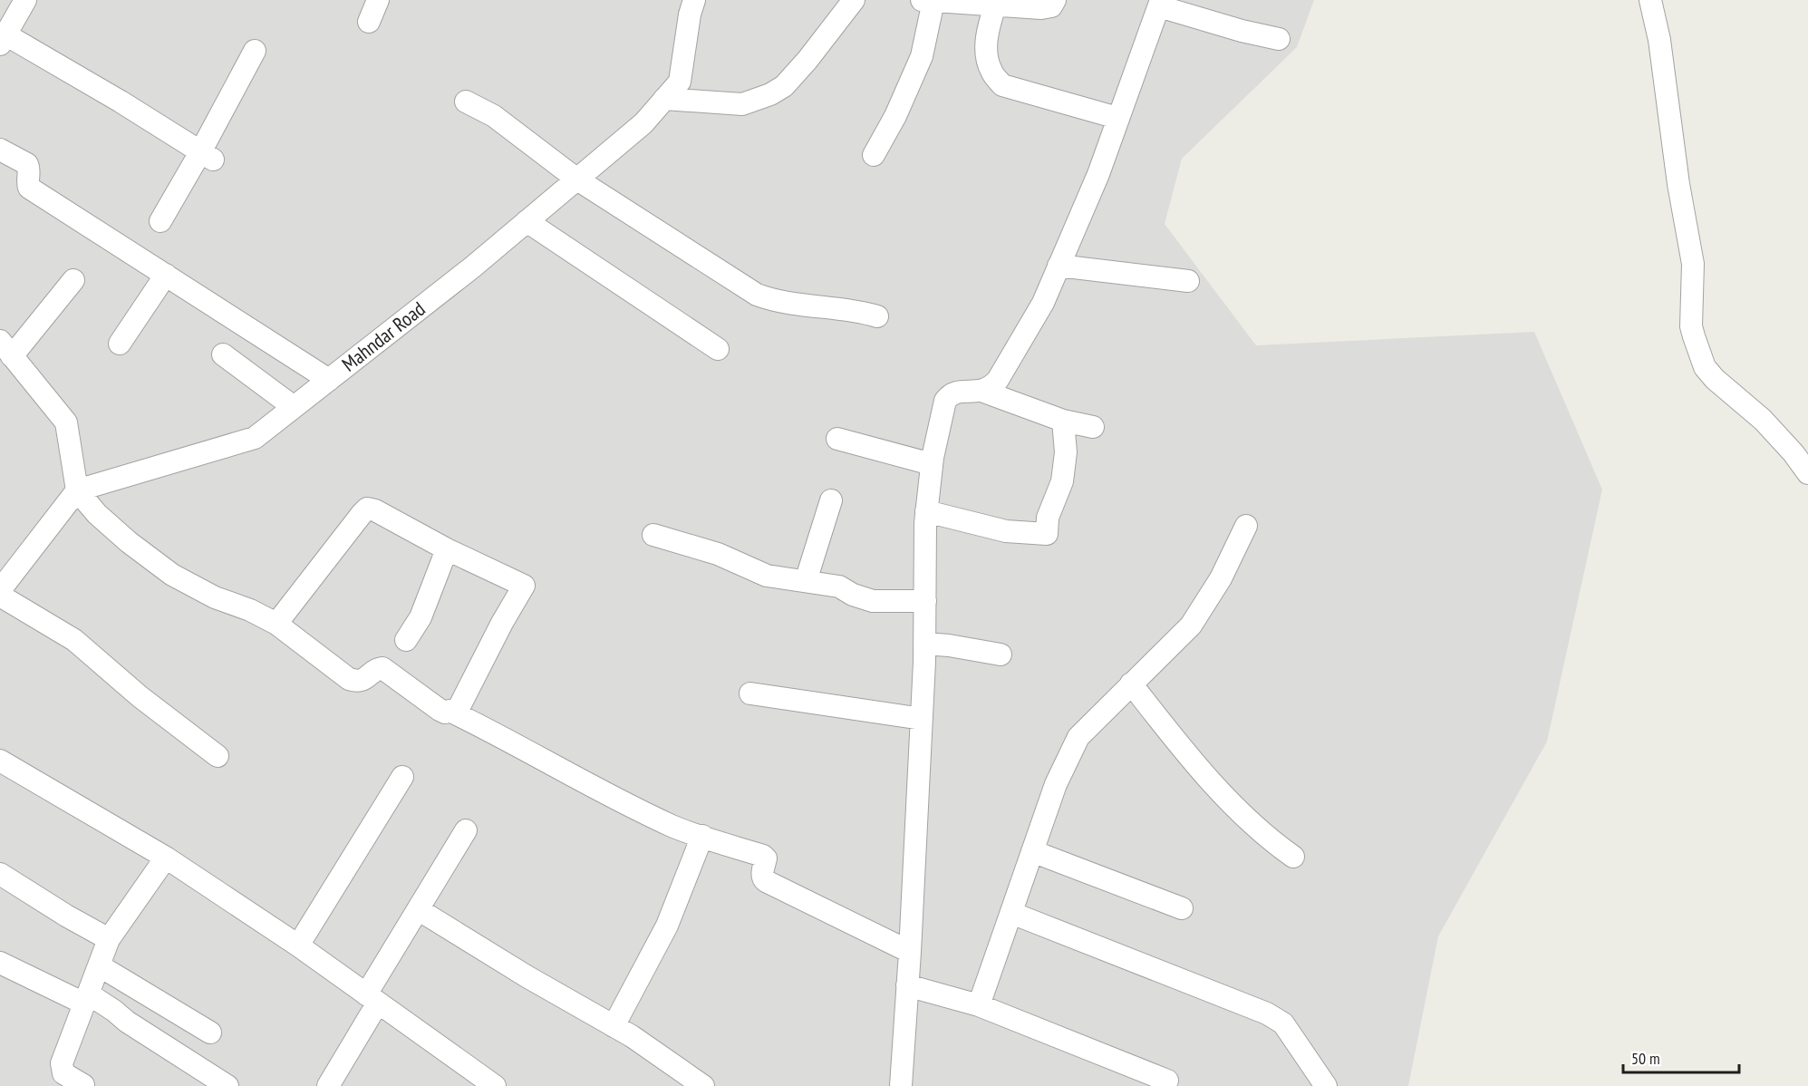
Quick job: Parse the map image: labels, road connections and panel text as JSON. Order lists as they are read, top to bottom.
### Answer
{
  "streets": {
    "street": ["Mahndar Road"]
  },
  "scale_bar": "50 m"
}
